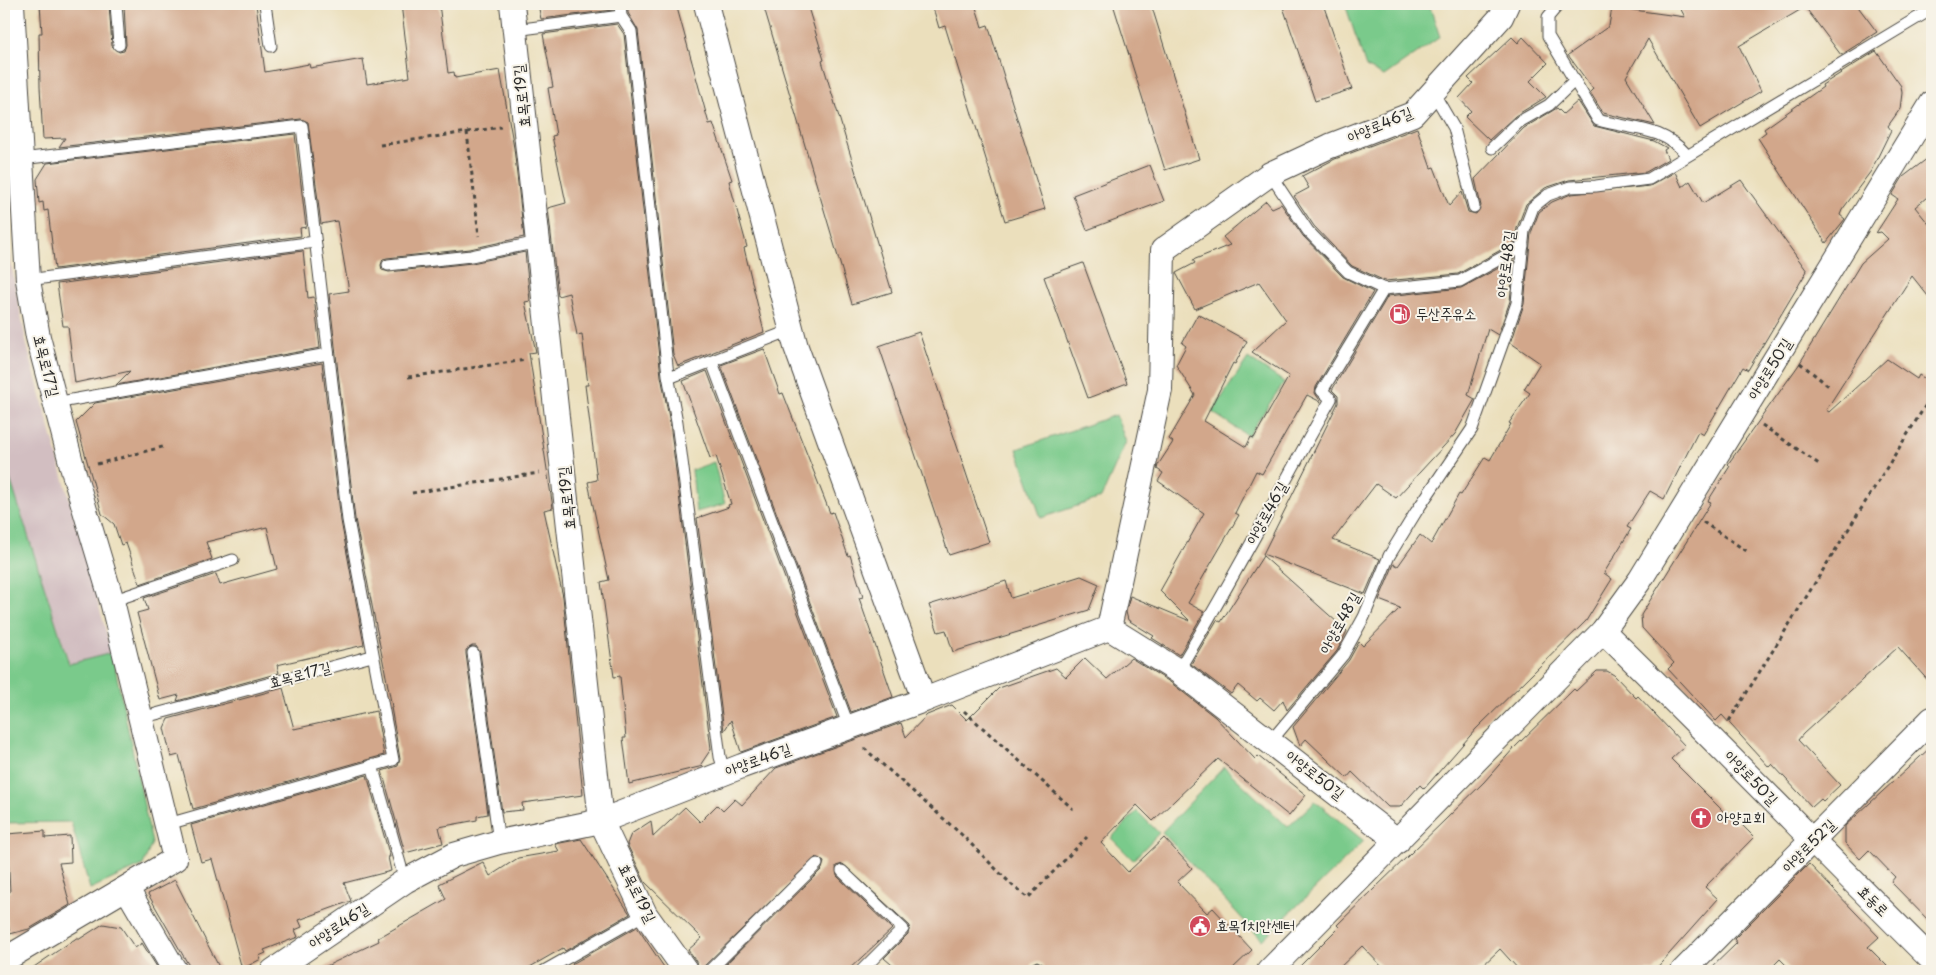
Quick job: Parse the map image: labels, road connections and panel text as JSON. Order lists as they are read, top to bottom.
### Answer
{
  "streets": {
    "street": [
      "효목로19길",
      "아양로46길",
      "효목로17길",
      "아양로50길",
      "아양로52길",
      "효동로"
    ],
    "lane": ["아양로48길"]
  },
  "crossings": [
    ["효목로19길", "아양로46길"],
    ["아양로46길", "아양로50길"],
    ["아양로48길", "아양로50길"],
    ["아양로50길", "아양로52길"],
    ["아양로50길", "효동로"],
    ["아양로52길", "효동로"]
  ],
  "places": {
    "fuel station": ["두산주유소"],
    "church": ["아양교회"],
    "public building": ["효목1치안센터"]
  }
}
